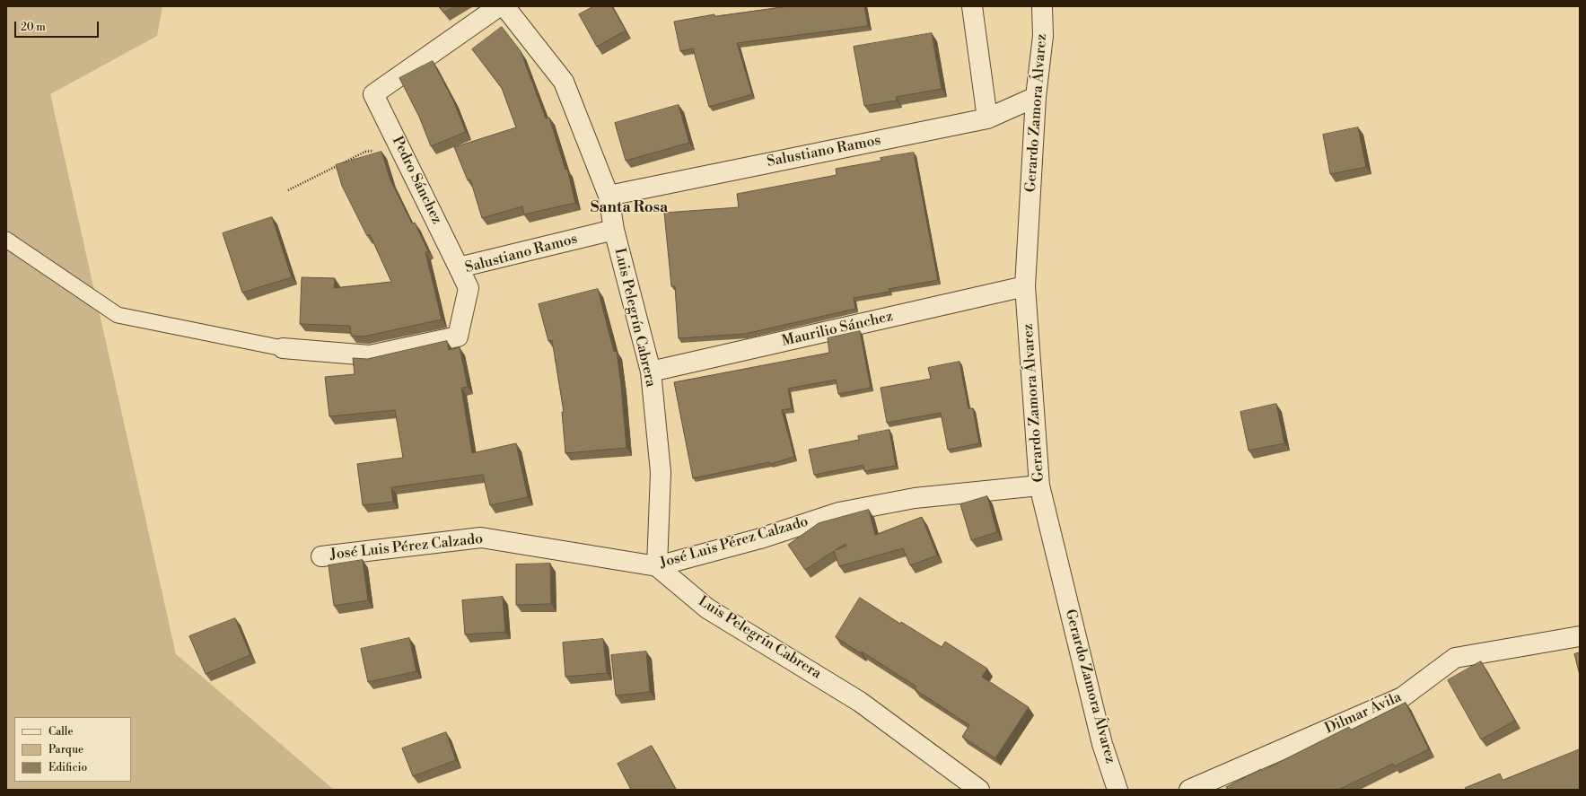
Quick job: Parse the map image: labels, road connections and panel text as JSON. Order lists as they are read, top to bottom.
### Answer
{
  "streets": {
    "street": [
      "Gerardo Zamora Álvarez",
      "Salustiano Ramos",
      "Pedro Sánchez",
      "Luis Pelegrín Cabrera",
      "Maurilio Sánchez",
      "José Luis Pérez Calzado",
      "Dilmar Ávila"
    ]
  },
  "crossings": [
    ["Gerardo Zamora Álvarez", "Salustiano Ramos"],
    ["Gerardo Zamora Álvarez", "Maurilio Sánchez"],
    ["Gerardo Zamora Álvarez", "José Luis Pérez Calzado"],
    ["Salustiano Ramos", "Pedro Sánchez"],
    ["Salustiano Ramos", "Luis Pelegrín Cabrera"],
    ["Luis Pelegrín Cabrera", "Maurilio Sánchez"],
    ["Luis Pelegrín Cabrera", "José Luis Pérez Calzado"]
  ],
  "districts": ["Santa Rosa"],
  "legend": ["Calle", "Parque", "Edificio"],
  "scale_bar": "20 m"
}
